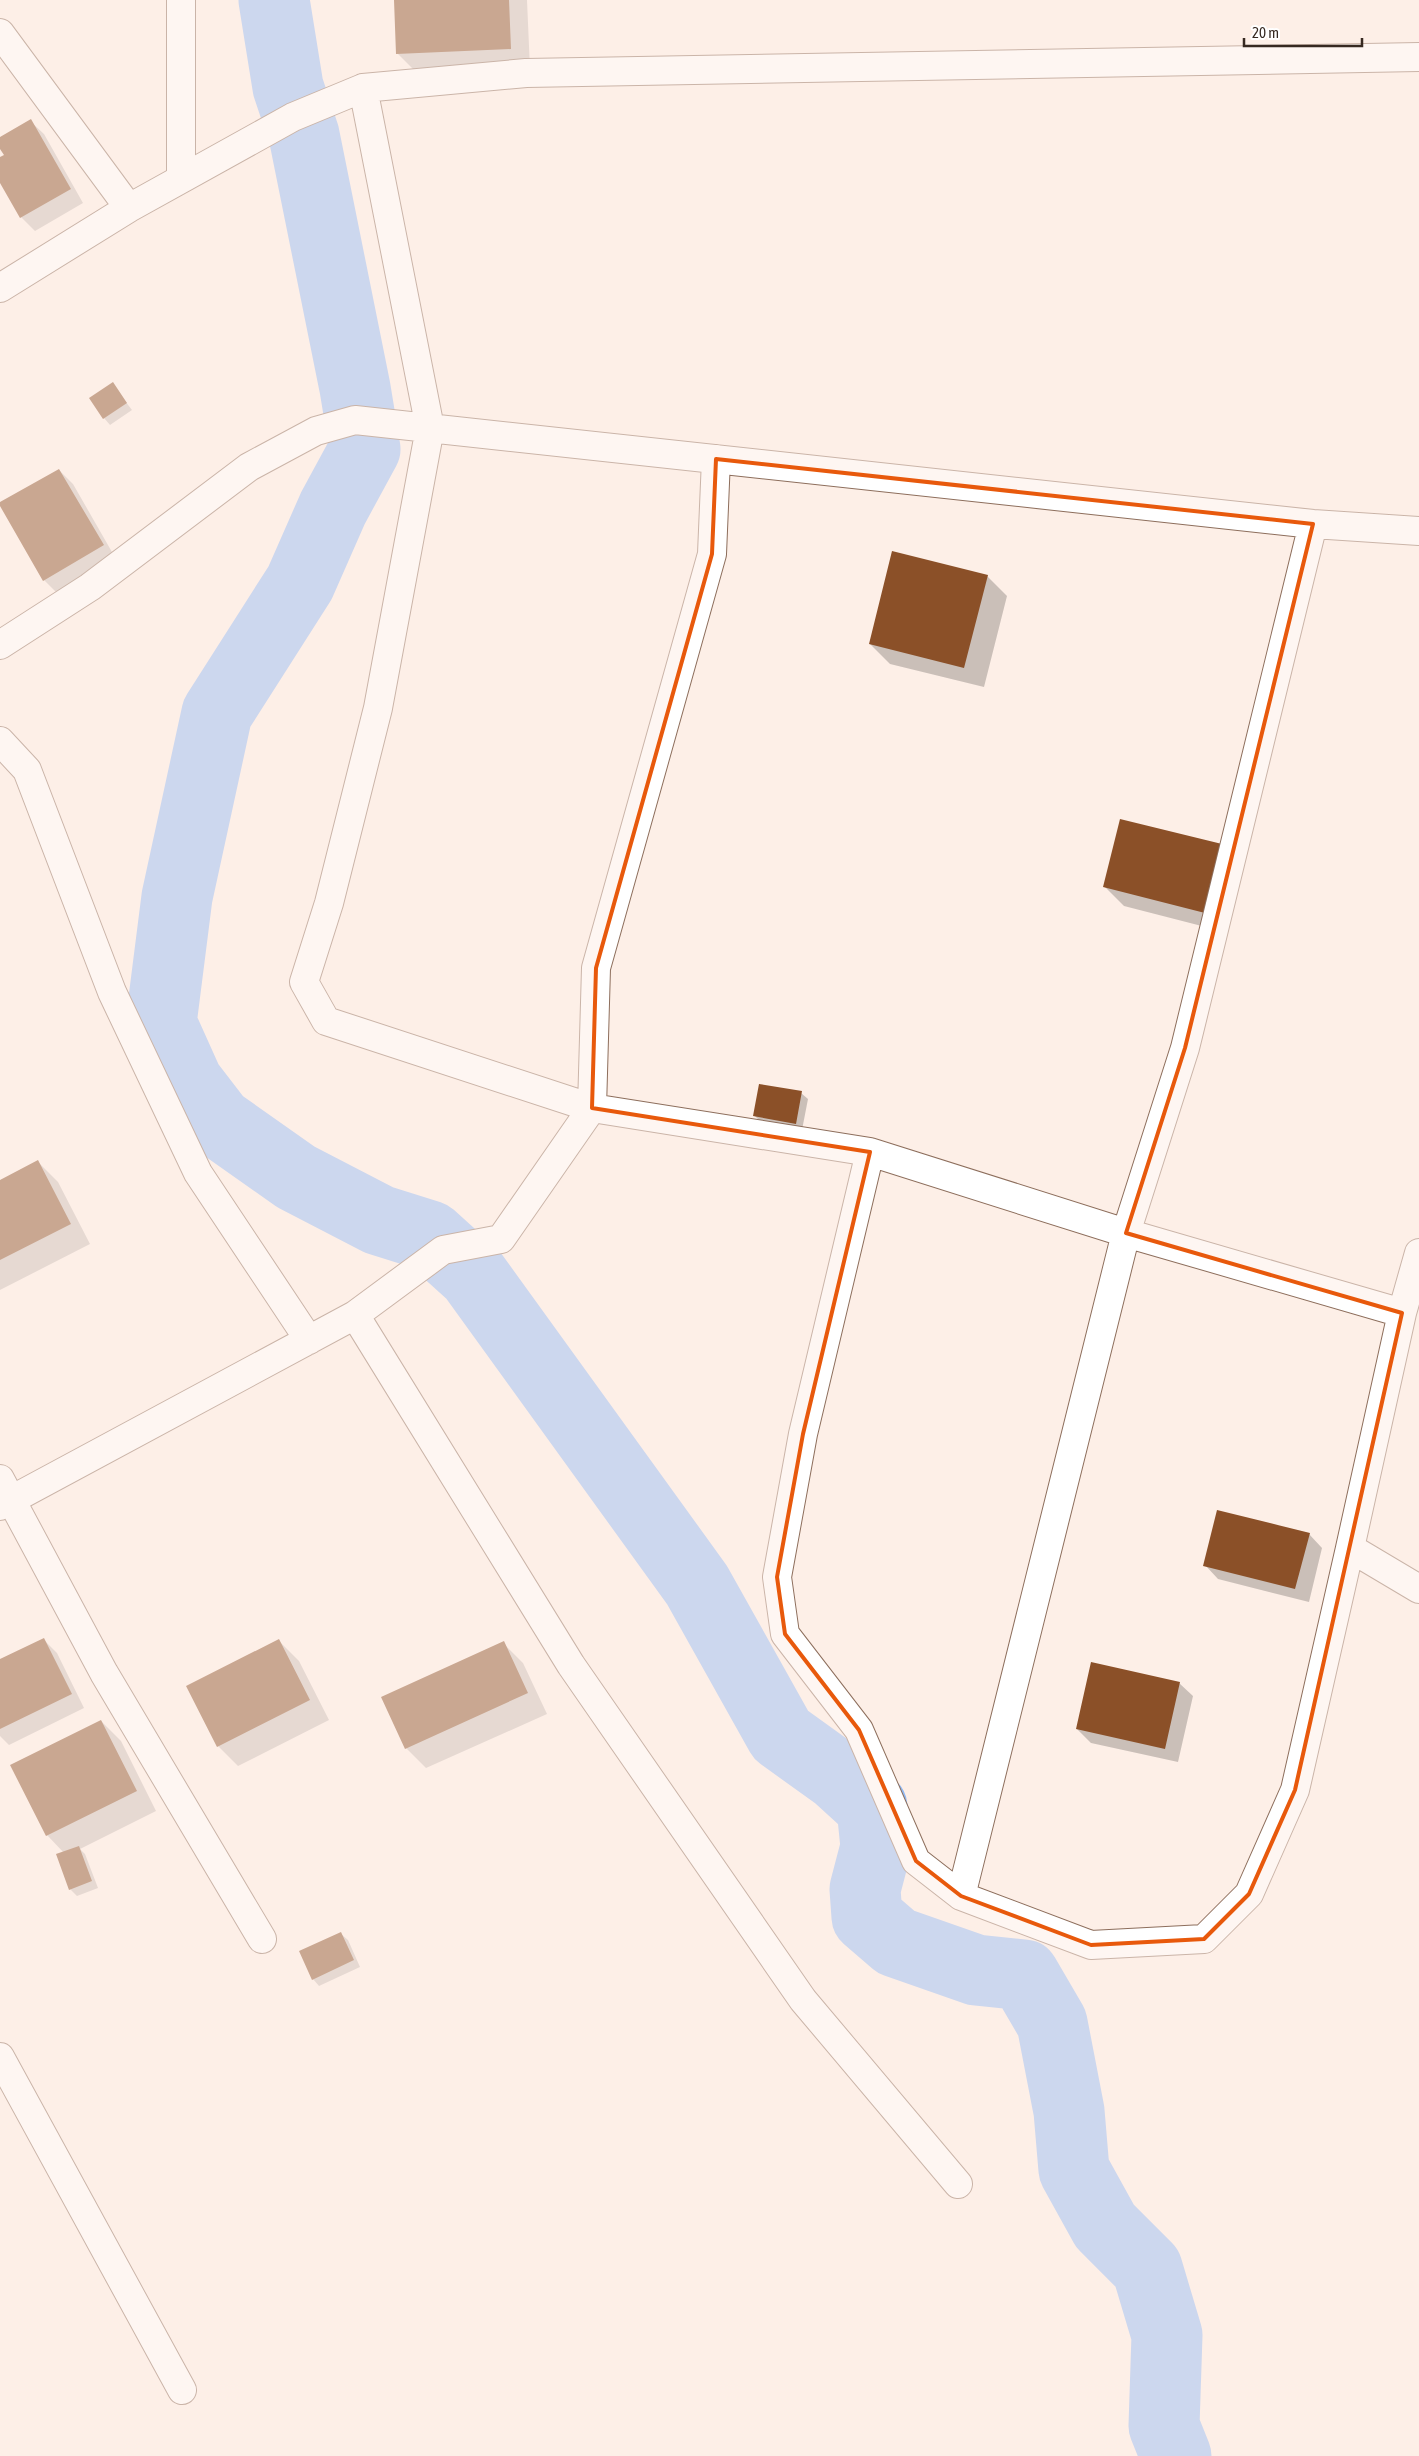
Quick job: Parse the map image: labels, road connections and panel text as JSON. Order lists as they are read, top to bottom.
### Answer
{
  "scale_bar": "20 m"
}
